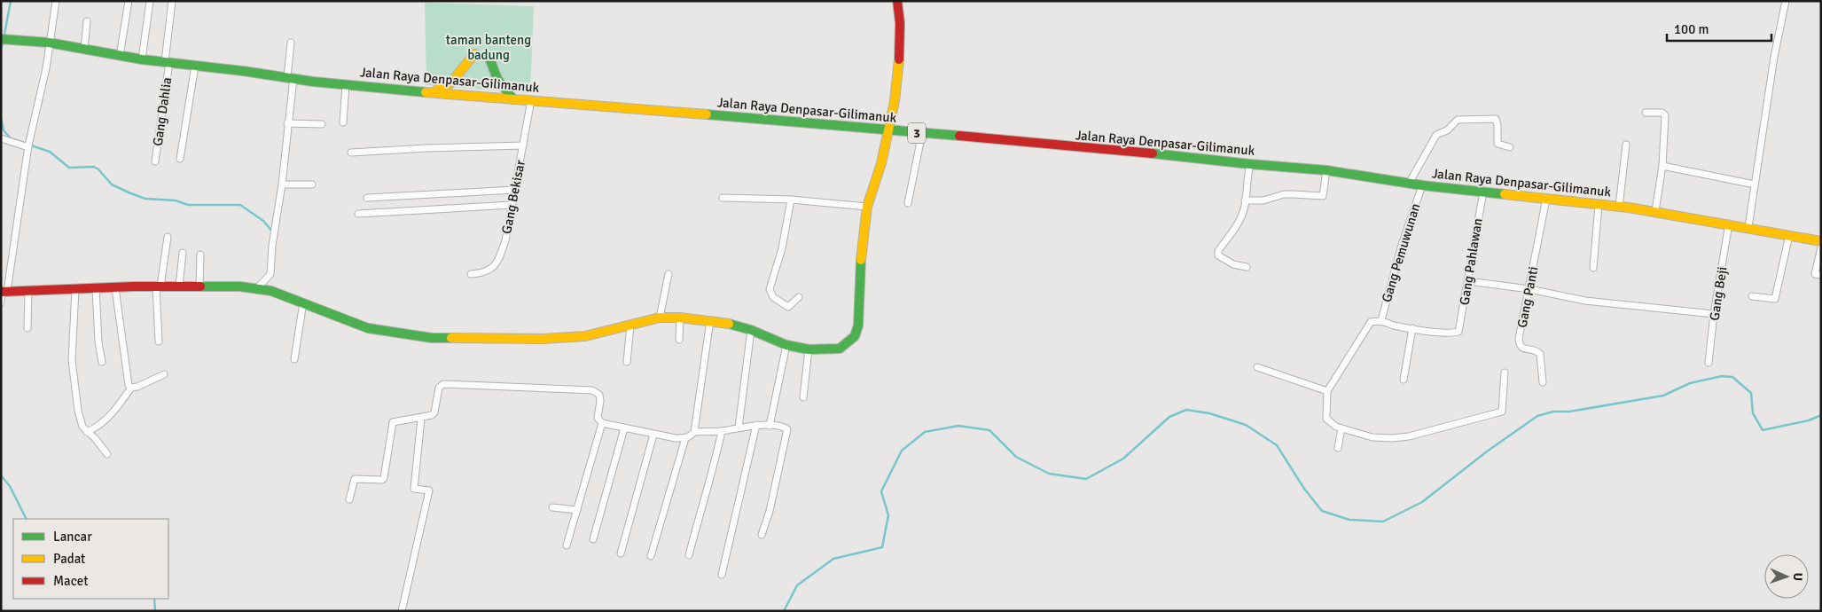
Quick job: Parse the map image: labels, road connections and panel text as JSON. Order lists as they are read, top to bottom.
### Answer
{
  "streets": {
    "main road": ["Jalan Raya Denpasar-Gilimanuk", "3"],
    "street": [
      "Gang Dahlia",
      "Gang Bekisar",
      "Gang Pemuwunan",
      "Gang Pahlawan",
      "Gang Beji",
      "Gang Panti"
    ]
  },
  "crossings": [
    ["Jalan Raya Denpasar-Gilimanuk", "Gang Dahlia"],
    ["Jalan Raya Denpasar-Gilimanuk", "Gang Bekisar"],
    ["Jalan Raya Denpasar-Gilimanuk", "Gang Pemuwunan"],
    ["Jalan Raya Denpasar-Gilimanuk", "Gang Pahlawan"],
    ["Jalan Raya Denpasar-Gilimanuk", "Gang Beji"],
    ["Jalan Raya Denpasar-Gilimanuk", "Gang Panti"]
  ],
  "parks": ["taman banteng badung"],
  "legend": ["Lancar", "Padat", "Macet"],
  "scale_bar": "100 m",
  "north": "right"
}
